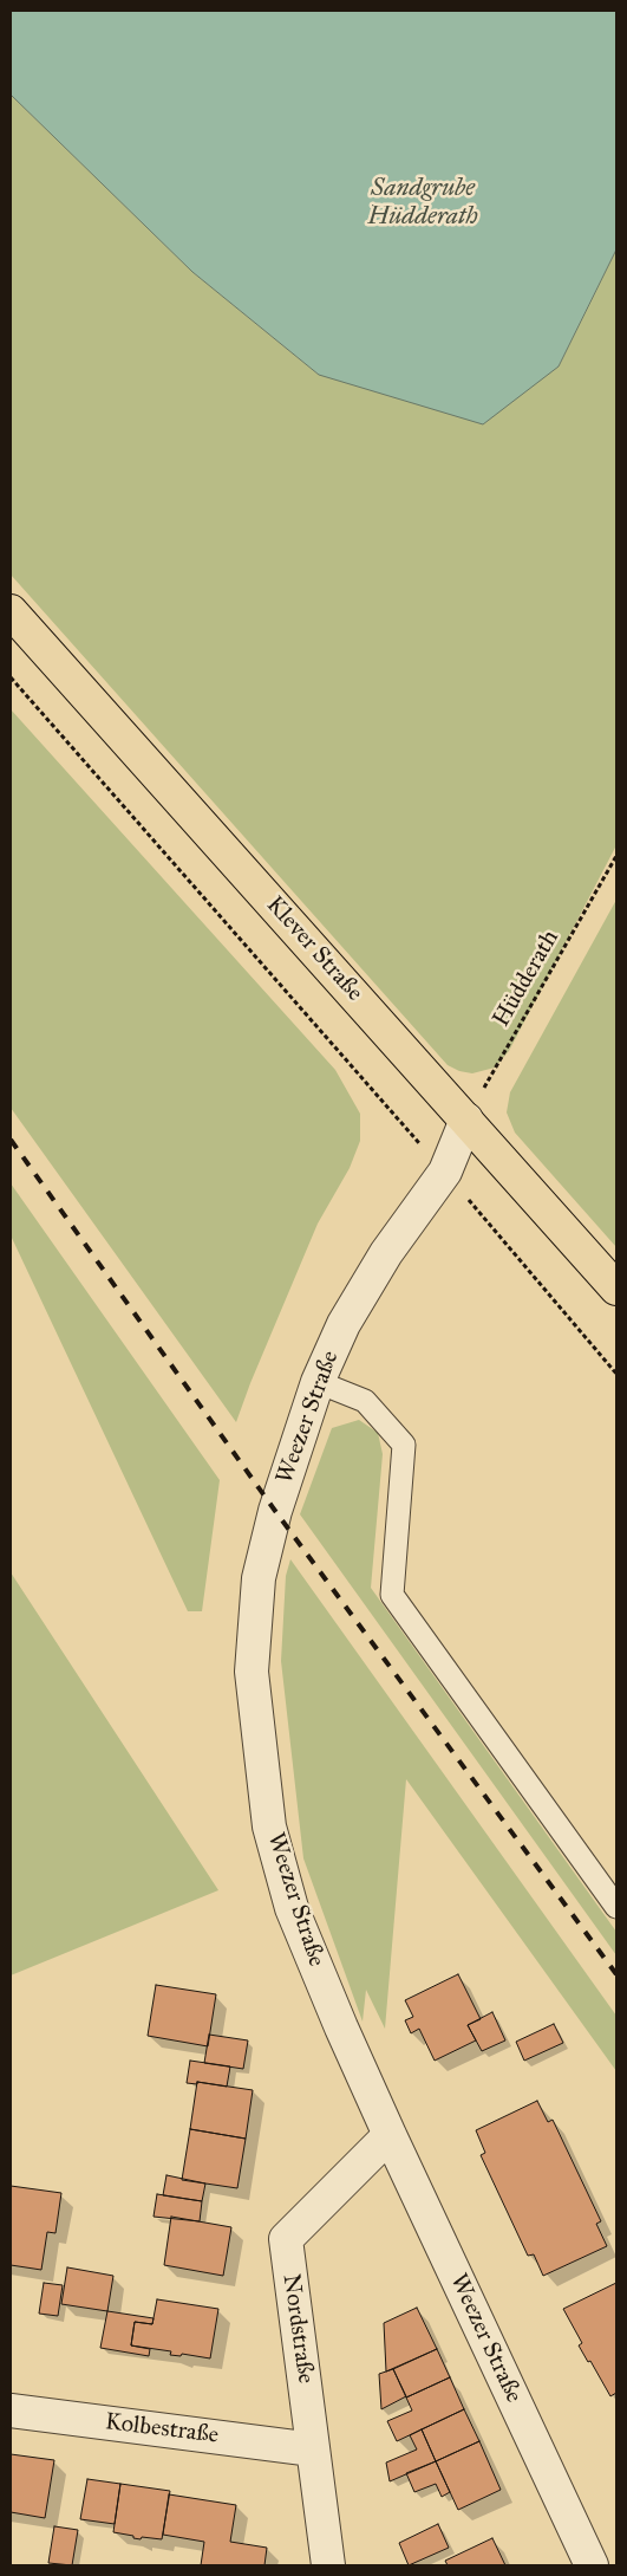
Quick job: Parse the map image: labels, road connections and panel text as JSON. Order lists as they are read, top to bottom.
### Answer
{
  "streets": {
    "main road": ["Klever Straße"],
    "street": ["Weezer Straße", "Nordstraße", "Kolbestraße"],
    "path": ["Hüdderath"]
  },
  "crossings": [
    ["Klever Straße", "Hüdderath"],
    ["Klever Straße", "Weezer Straße"],
    ["Hüdderath", "Weezer Straße"],
    ["Weezer Straße", "Nordstraße"],
    ["Nordstraße", "Kolbestraße"]
  ],
  "water": ["Sandgrube Hüdderath"]
}
